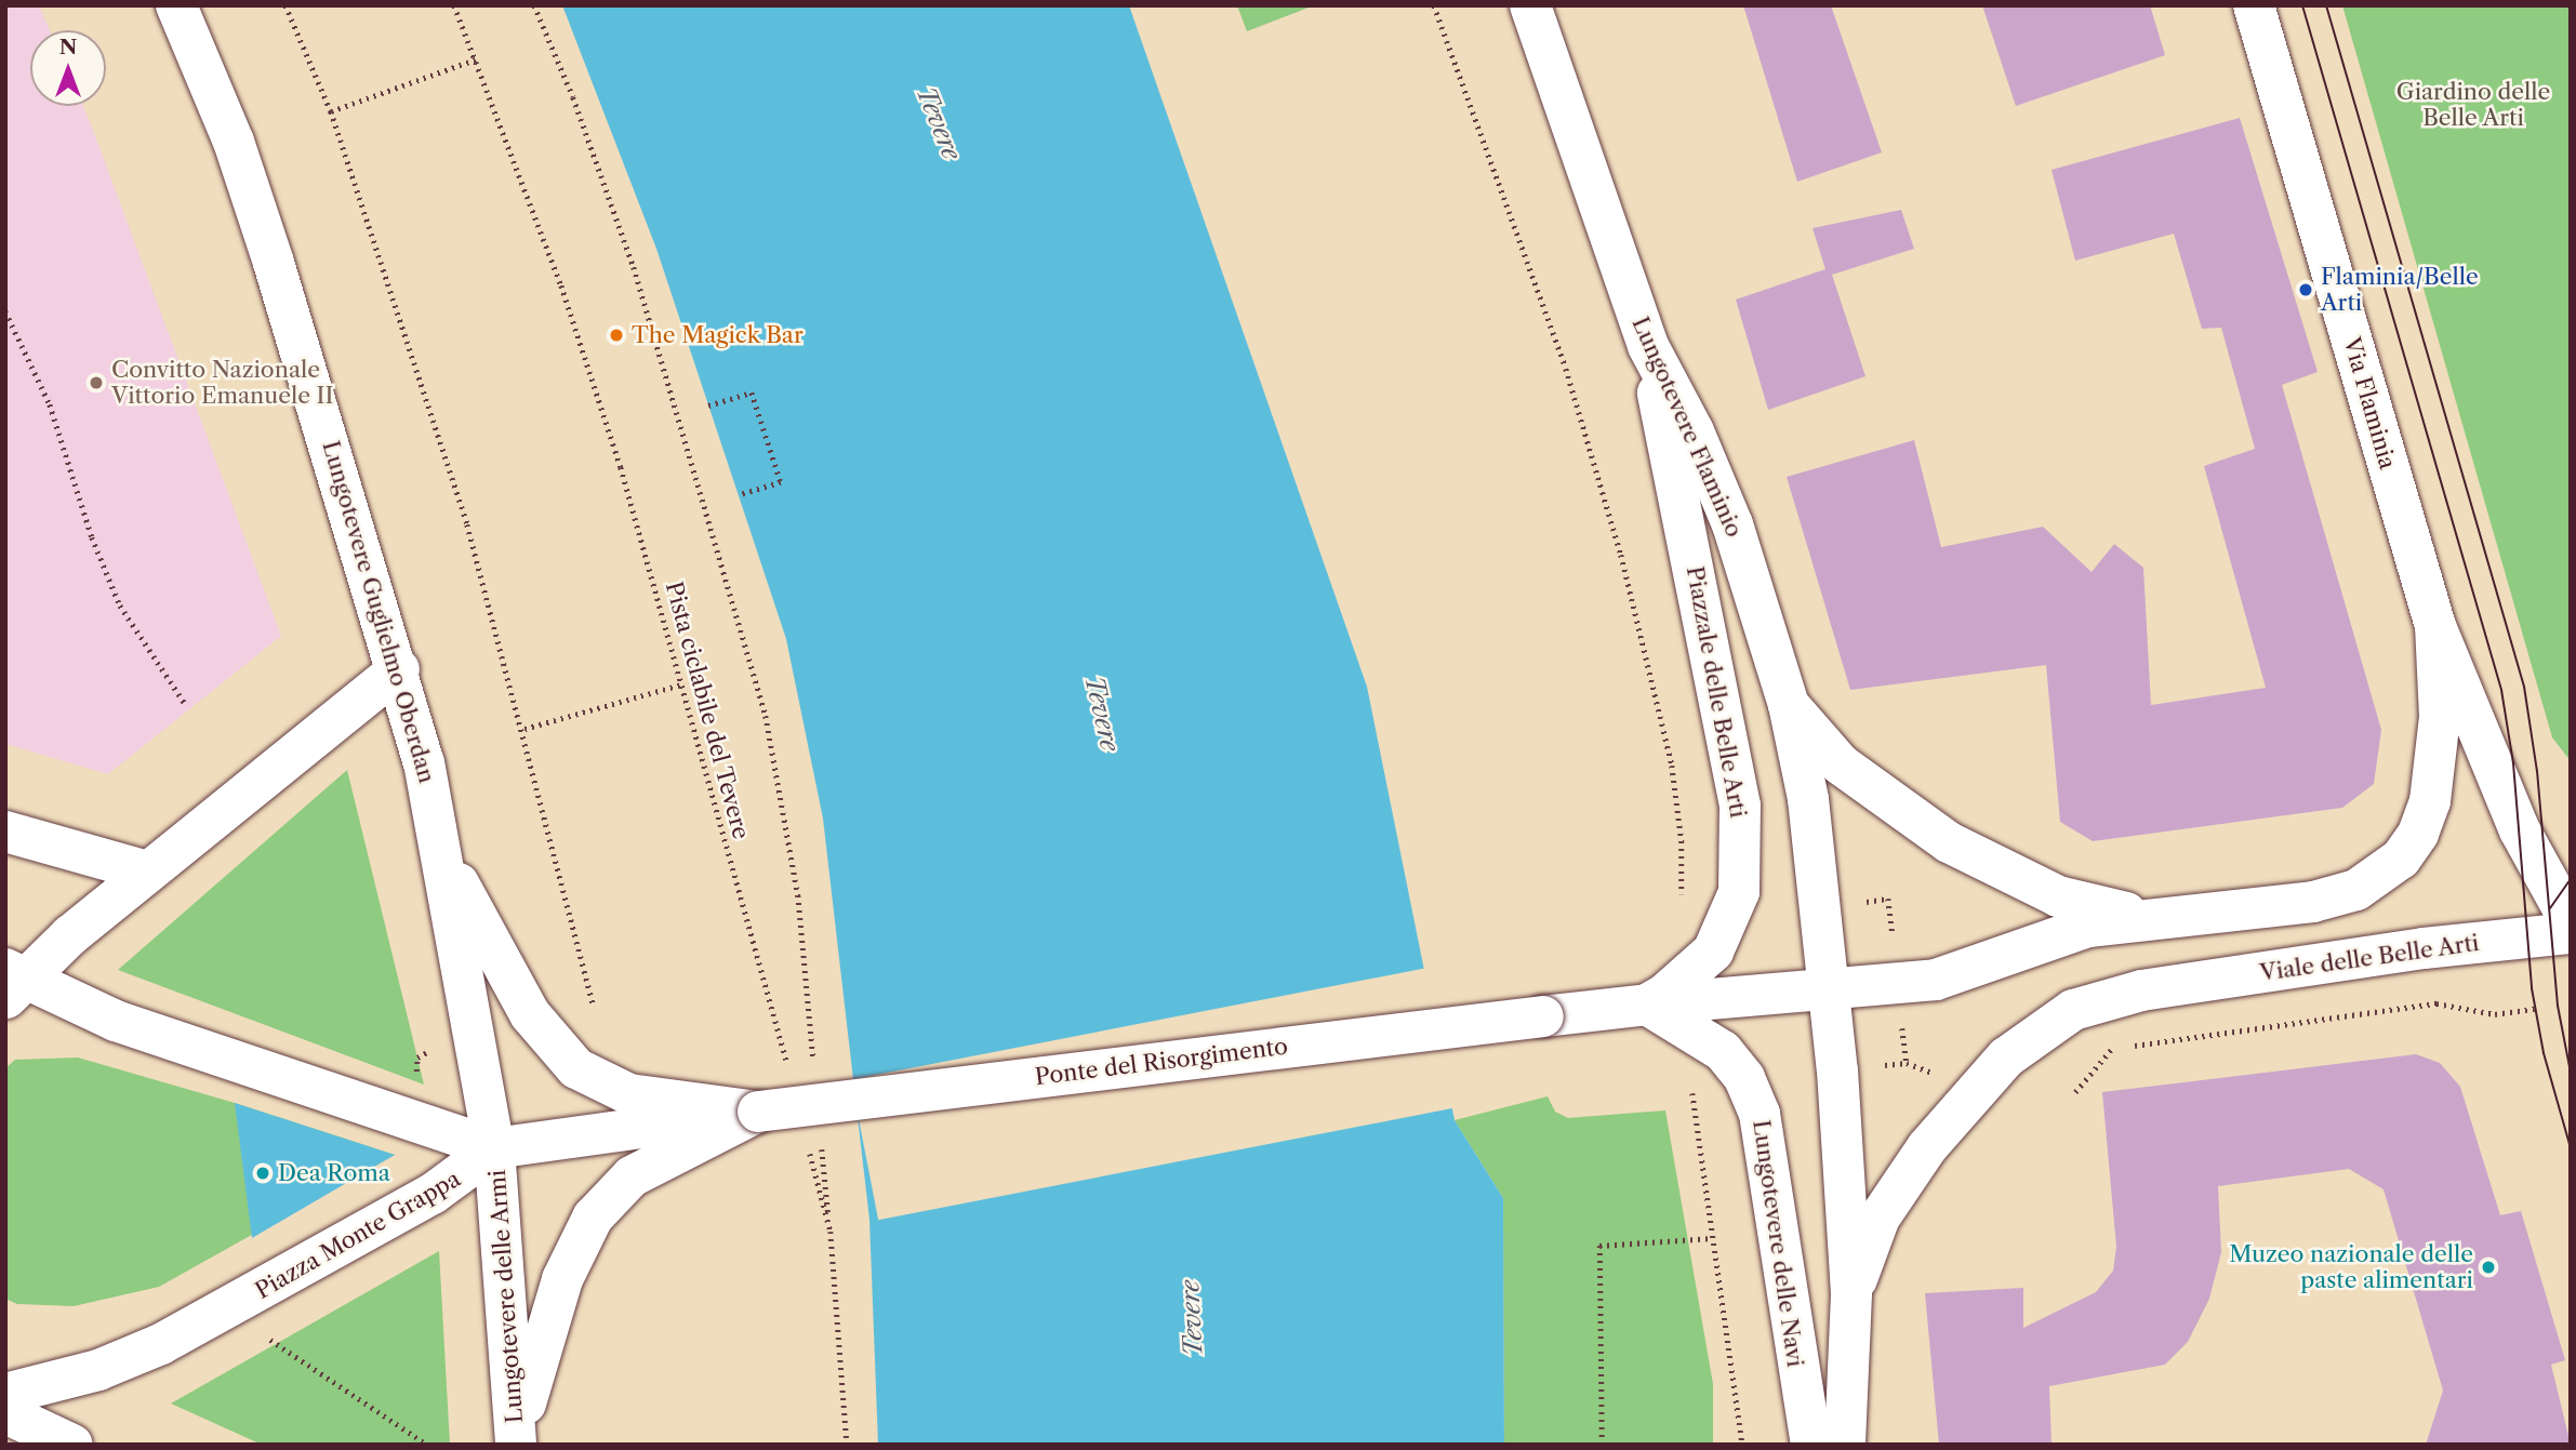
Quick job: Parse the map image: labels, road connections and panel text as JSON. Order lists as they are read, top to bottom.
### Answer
{
  "streets": {
    "main road": [
      "Via Flaminia",
      "Lungotevere Flaminio",
      "Lungotevere Guglielmo Oberdan",
      "Piazzale delle Belle Arti",
      "Viale delle Belle Arti",
      "Ponte del Risorgimento",
      "Piazza Monte Grappa",
      "Lungotevere delle Navi",
      "Lungotevere delle Armi"
    ],
    "path": ["Pista ciclabile del Tevere"]
  },
  "crossings": [
    ["Lungotevere Flaminio", "Piazzale delle Belle Arti"],
    ["Lungotevere Flaminio", "Ponte del Risorgimento"],
    ["Lungotevere Guglielmo Oberdan", "Ponte del Risorgimento"],
    ["Lungotevere Guglielmo Oberdan", "Piazza Monte Grappa"],
    ["Lungotevere Guglielmo Oberdan", "Lungotevere delle Armi"],
    ["Piazzale delle Belle Arti", "Ponte del Risorgimento"],
    ["Piazzale delle Belle Arti", "Lungotevere delle Navi"],
    ["Ponte del Risorgimento", "Piazza Monte Grappa"],
    ["Ponte del Risorgimento", "Lungotevere delle Navi"],
    ["Ponte del Risorgimento", "Lungotevere delle Armi"],
    ["Piazza Monte Grappa", "Lungotevere delle Armi"]
  ],
  "water": ["Tevere"],
  "parks": ["Giardino delle Belle Arti"],
  "places": [
    "Flaminia/Belle Arti",
    "The Magick Bar",
    "Convitto Nazionale Vittorio Emanuele II",
    "Dea Roma",
    "Muzeo nazionale delle paste alimentari"
  ],
  "north": "top"
}
